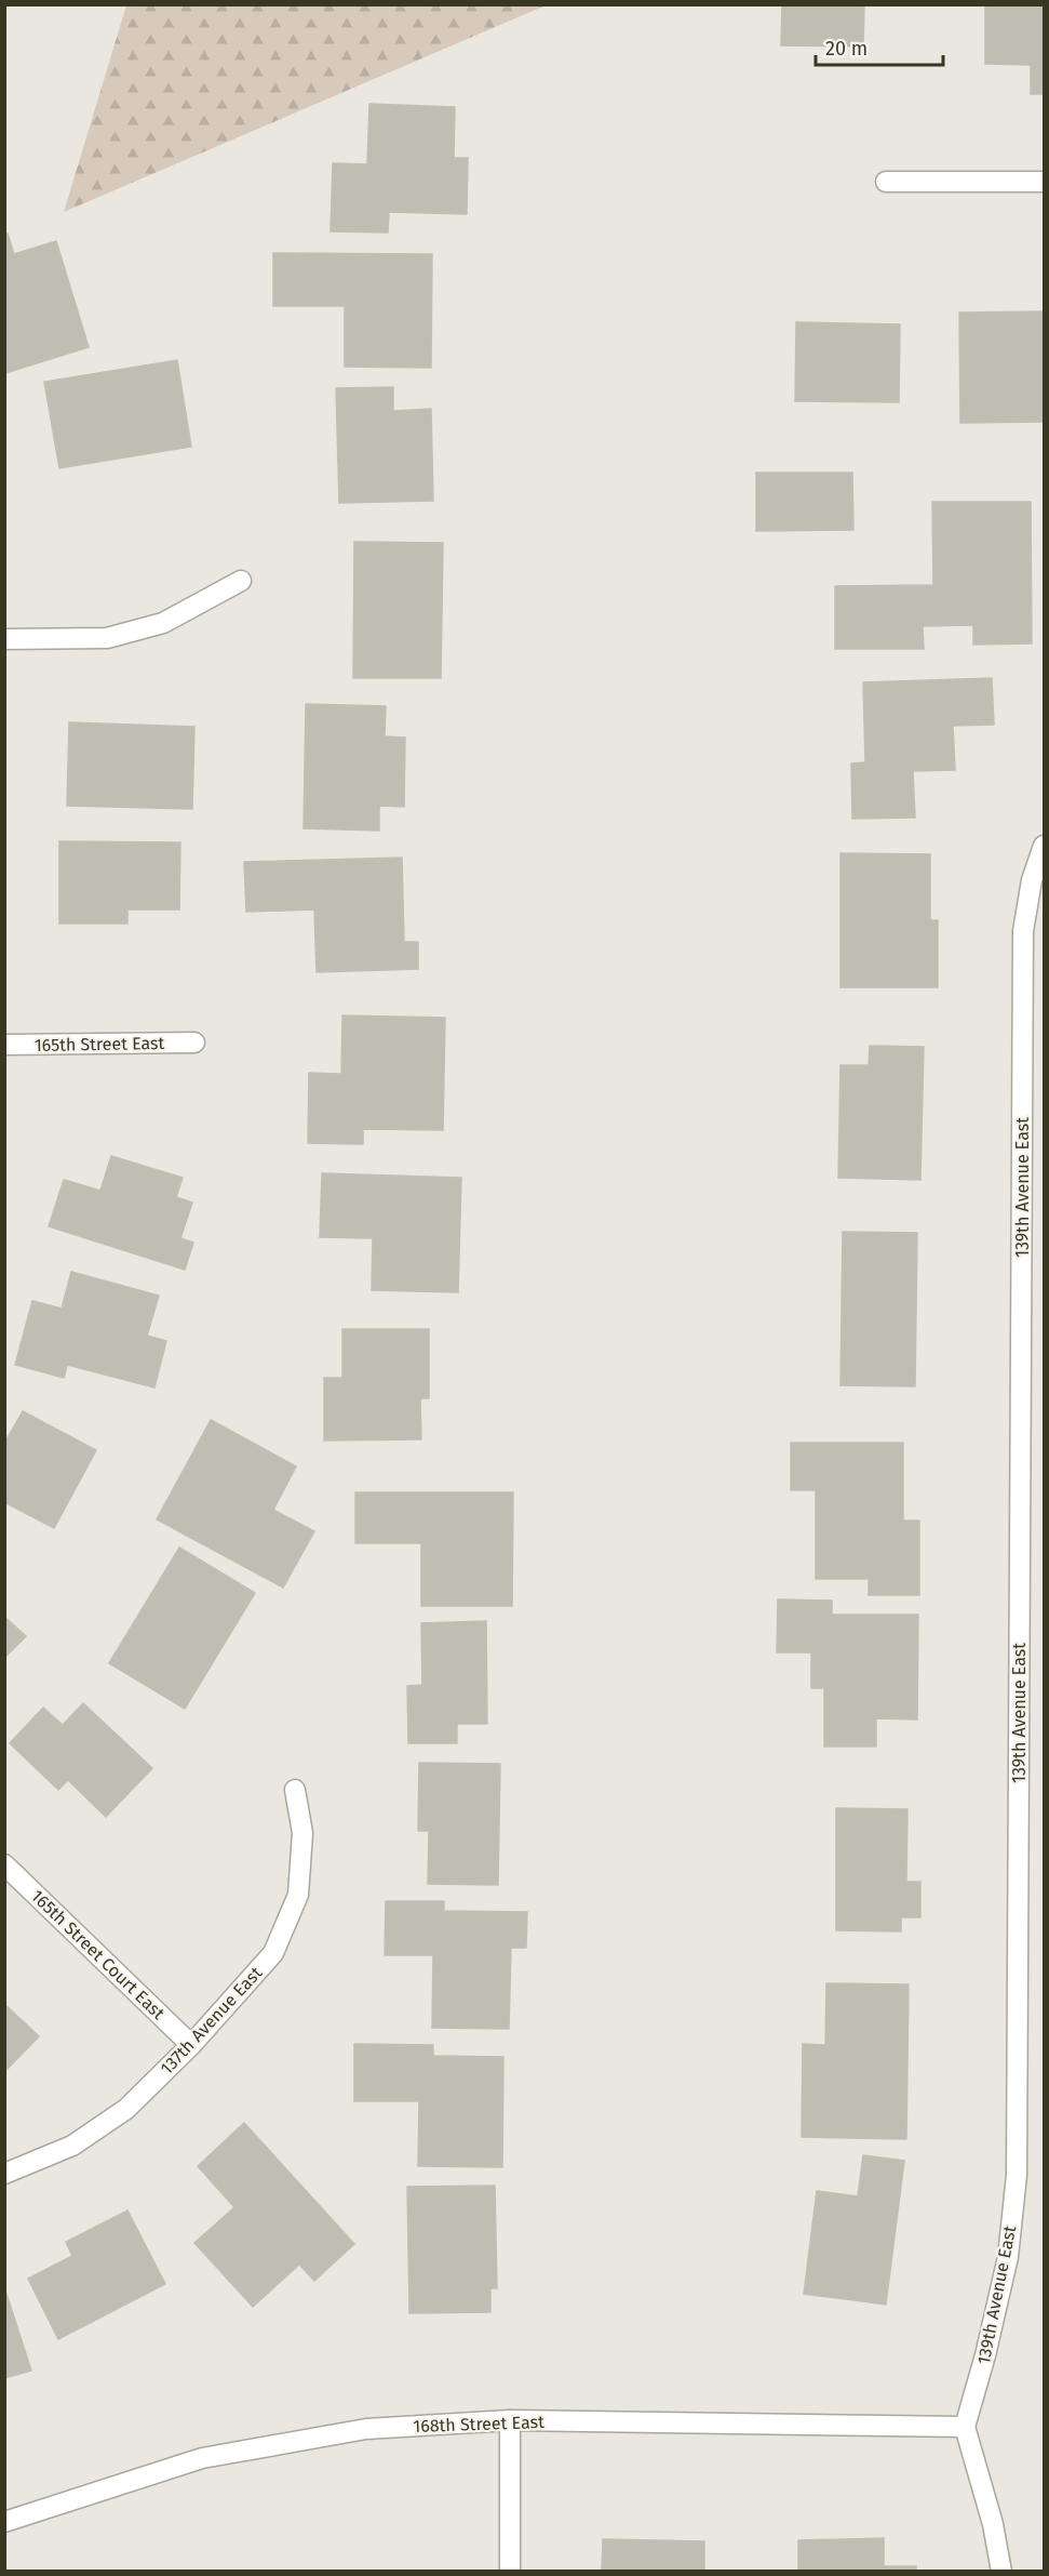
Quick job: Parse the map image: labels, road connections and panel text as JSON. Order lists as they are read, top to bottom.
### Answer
{
  "streets": {
    "street": [
      "165th Street East",
      "139th Avenue East",
      "165th Street Court East",
      "137th Avenue East",
      "168th Street East"
    ]
  },
  "crossings": [
    ["139th Avenue East", "168th Street East"],
    ["165th Street Court East", "137th Avenue East"]
  ],
  "scale_bar": "20 m"
}
